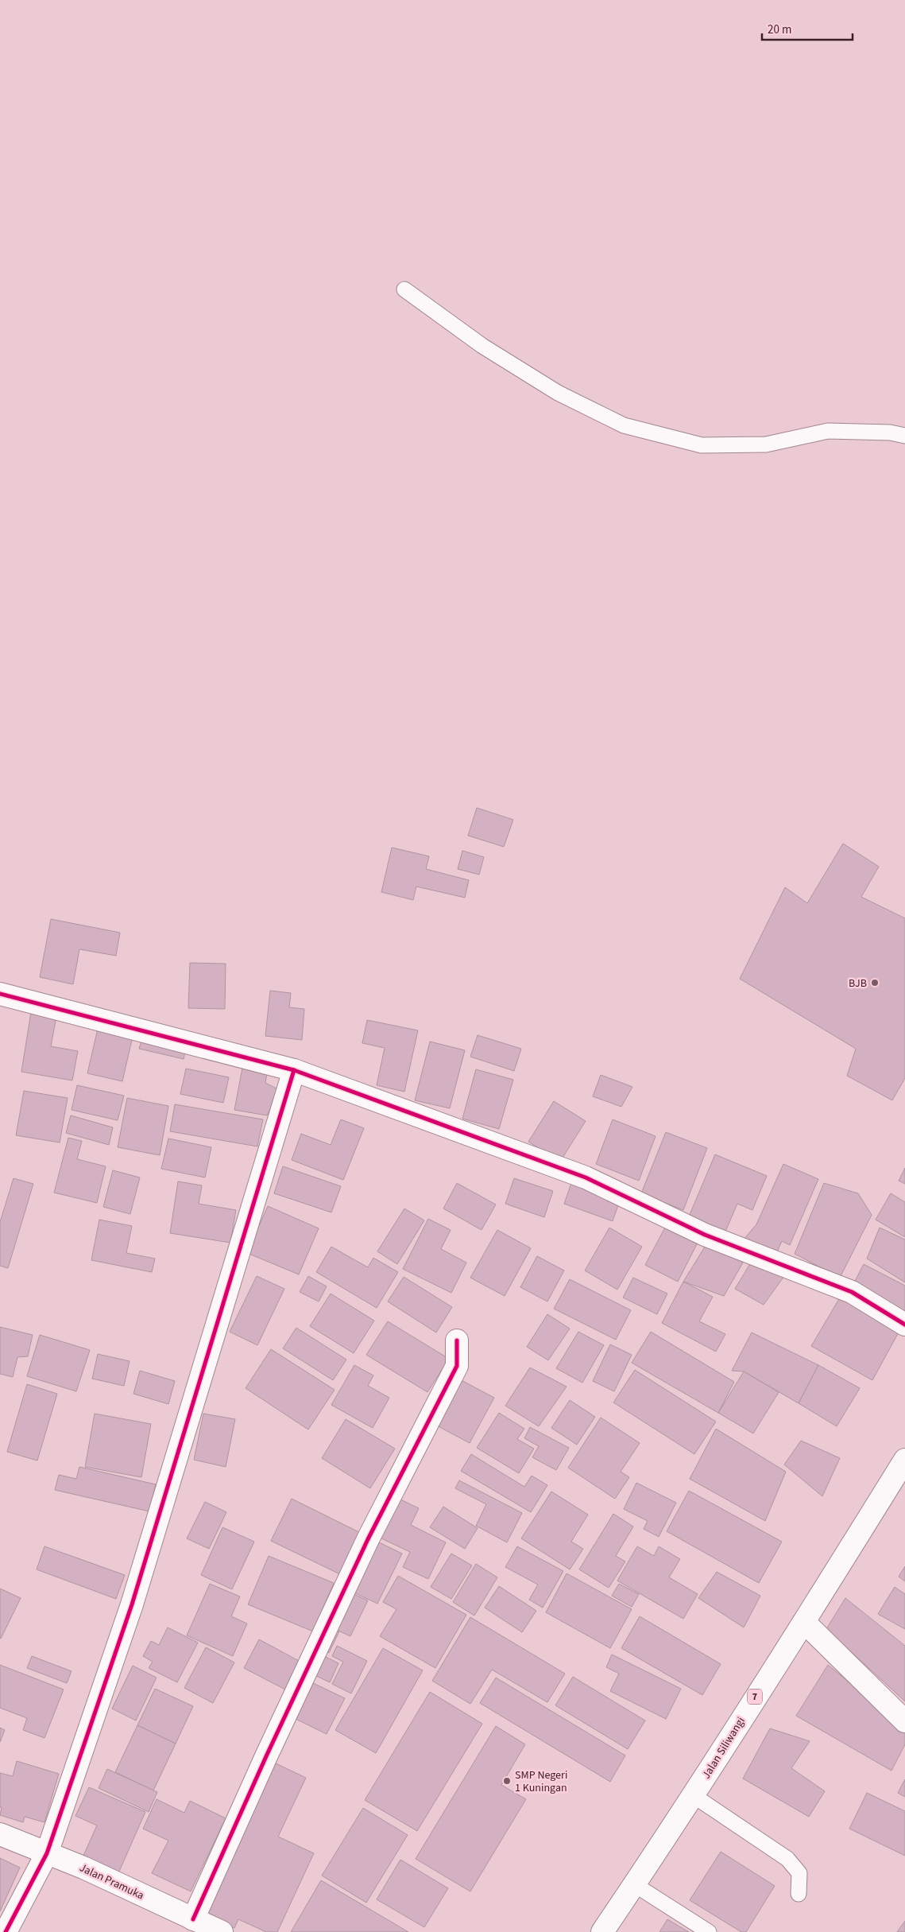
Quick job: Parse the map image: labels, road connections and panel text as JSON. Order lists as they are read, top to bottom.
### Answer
{
  "streets": {
    "street": ["7", "Jalan Siliwangi", "Jalan Pramuka"]
  },
  "places": ["BJB", "SMP Negeri 1 Kuningan"],
  "scale_bar": "20 m"
}
